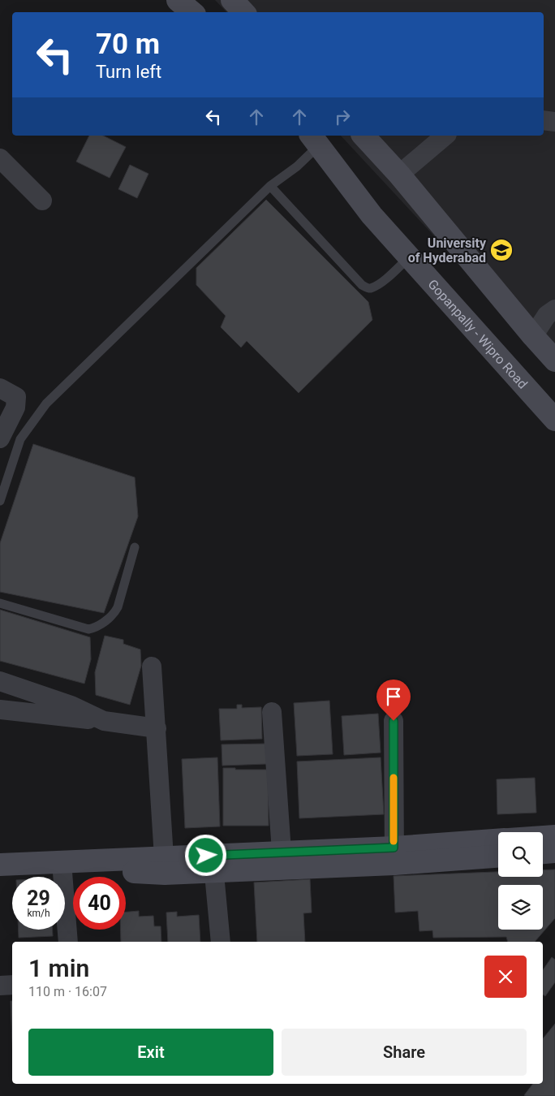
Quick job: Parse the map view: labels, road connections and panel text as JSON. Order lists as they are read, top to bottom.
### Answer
{
  "streets": {
    "street": ["Gopanpally - Wipro Road"]
  },
  "places": {
    "school or university": ["University of Hyderabad"]
  },
  "page": {
    "turn": ["70 m", "Turn left"],
    "speed": "29 km/h",
    "limit": "40",
    "heading": ["1 min", "110 m · 16:07"],
    "buttons": ["Exit", "Share"]
  }
}
